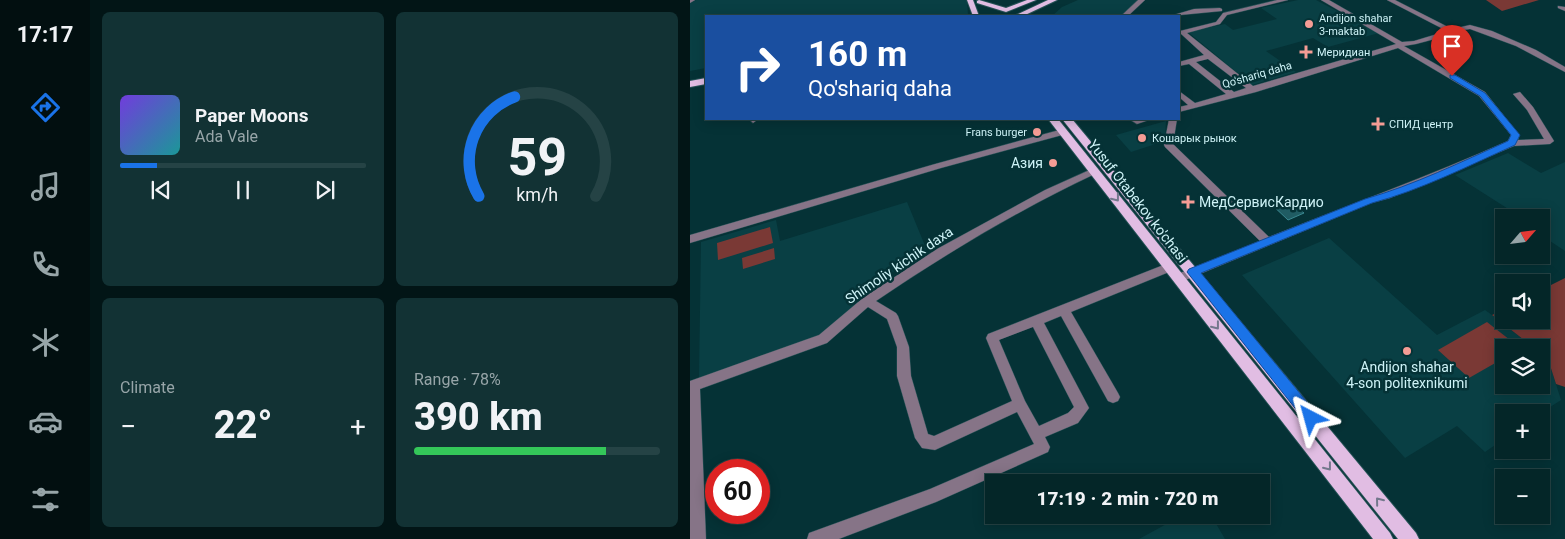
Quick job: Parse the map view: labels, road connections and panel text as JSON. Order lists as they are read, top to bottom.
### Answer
{
  "streets": {
    "main road": ["Yusuf Otabekov ko'chasi"],
    "street": ["Qo'shariq daha", "Shimoliy kichik daxa"]
  },
  "crossings": [
    ["Yusuf Otabekov ko'chasi", "Shimoliy kichik daxa"]
  ],
  "places": {
    "other": [
      "Andijon shahar 3-maktab",
      "Frans burger",
      "Кошарык рынок",
      "Азия",
      "Andijon shahar 4-son politexnikumi"
    ],
    "health": ["Меридиан", "СПИД центр", "МедСервисКардио"]
  },
  "north": "top right",
  "page": {
    "tabs": "17:17",
    "turn": ["160 m", "Qo'shariq daha"],
    "song": ["Paper Moons", "Ada Vale"],
    "map_buttons": ["+", "−"],
    "tile": [
      "Climate",
      ["Range · 78%", "390 km"]
    ],
    "heat": ["−", "22°", "+"],
    "limit": "60",
    "trip": "17:19 · 2 min · 720 m",
    "gauge": ["59", "km/h"]
  }
}
